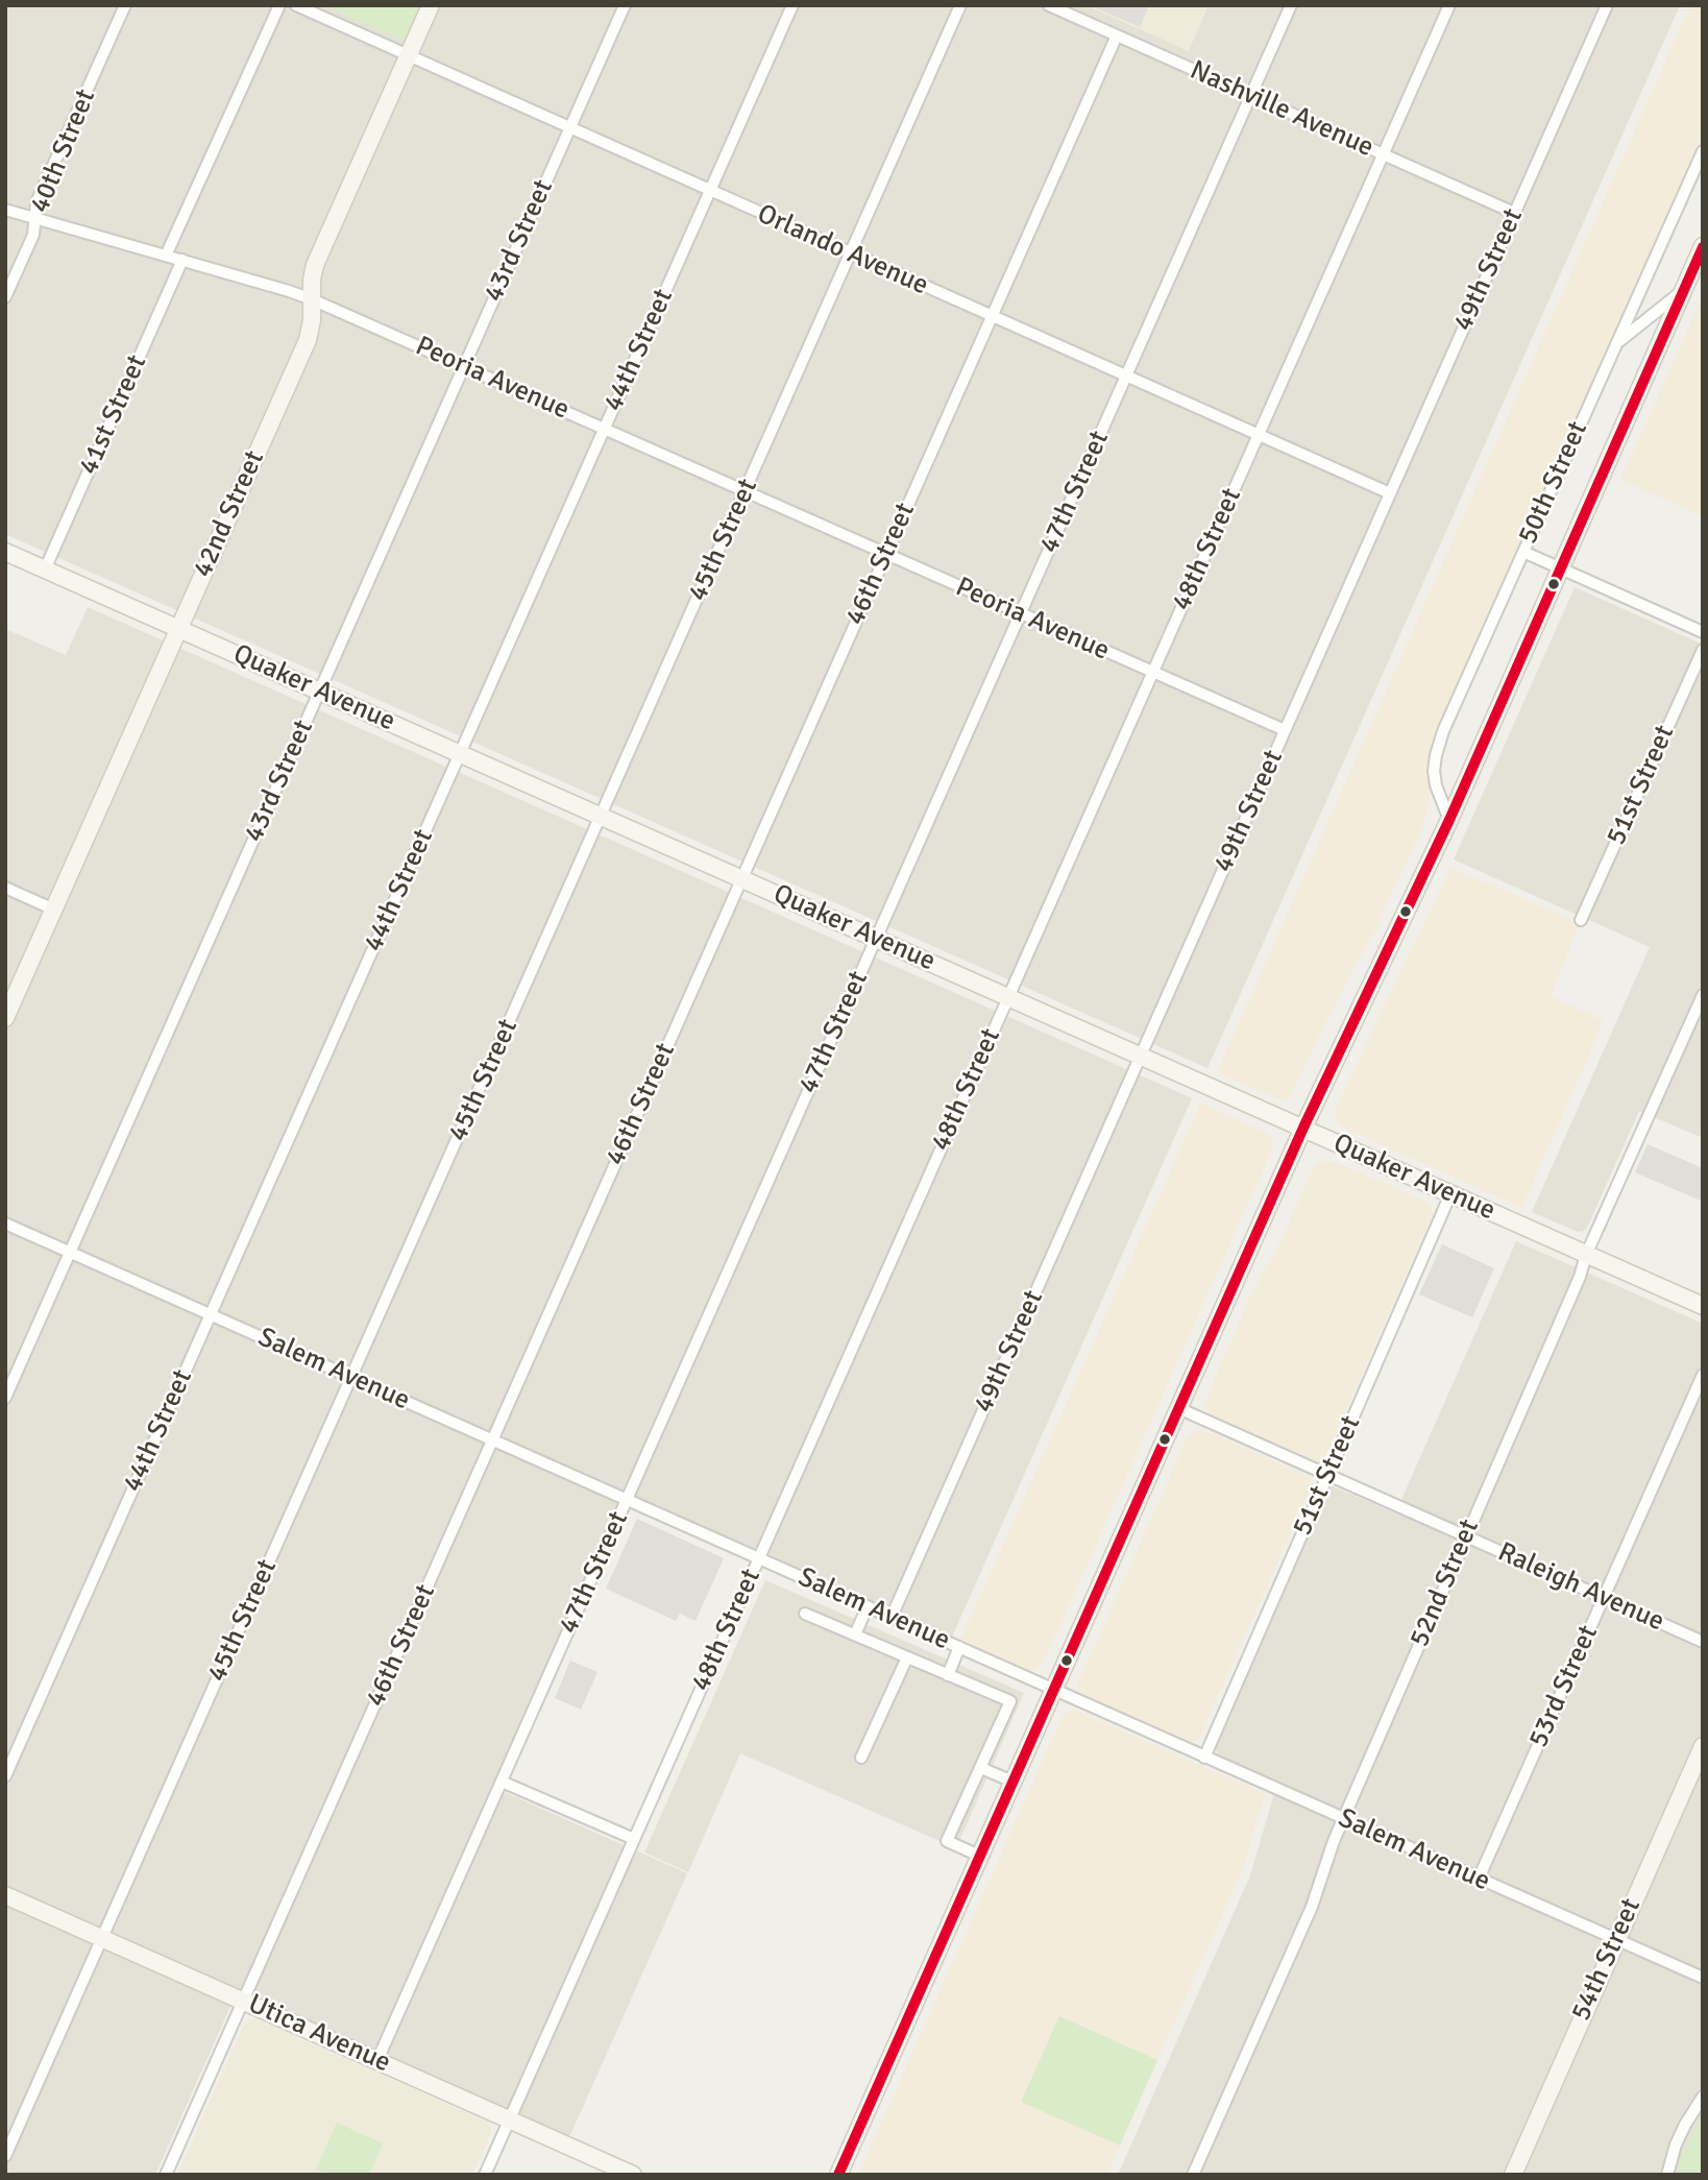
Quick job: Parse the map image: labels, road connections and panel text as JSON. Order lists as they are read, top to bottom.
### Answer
{
  "streets": {
    "main road": [
      "50th Street",
      "42nd Street",
      "Quaker Avenue",
      "54th Street",
      "Utica Avenue"
    ],
    "street": [
      "Nashville Avenue",
      "40th Street",
      "43rd Street",
      "Orlando Avenue",
      "49th Street",
      "44th Street",
      "Peoria Avenue",
      "41st Street",
      "47th Street",
      "45th Street",
      "48th Street",
      "46th Street",
      "51st Street",
      "Salem Avenue",
      "52nd Street",
      "Raleigh Avenue",
      "53rd Street"
    ]
  },
  "crossings": [
    ["Nashville Avenue", "49th Street"],
    ["Nashville Avenue", "47th Street"],
    ["Nashville Avenue", "48th Street"],
    ["Nashville Avenue", "46th Street"],
    ["40th Street", "Peoria Avenue"],
    ["43rd Street", "Orlando Avenue"],
    ["43rd Street", "Peoria Avenue"],
    ["43rd Street", "Quaker Avenue"],
    ["43rd Street", "Salem Avenue"],
    ["Orlando Avenue", "49th Street"],
    ["Orlando Avenue", "44th Street"],
    ["Orlando Avenue", "47th Street"],
    ["Orlando Avenue", "42nd Street"],
    ["Orlando Avenue", "45th Street"],
    ["Orlando Avenue", "48th Street"],
    ["Orlando Avenue", "46th Street"],
    ["49th Street", "Peoria Avenue"],
    ["49th Street", "Quaker Avenue"],
    ["49th Street", "Salem Avenue"],
    ["44th Street", "Peoria Avenue"],
    ["44th Street", "Quaker Avenue"],
    ["44th Street", "Salem Avenue"],
    ["Peoria Avenue", "41st Street"],
    ["Peoria Avenue", "47th Street"],
    ["Peoria Avenue", "42nd Street"],
    ["Peoria Avenue", "45th Street"],
    ["Peoria Avenue", "48th Street"],
    ["Peoria Avenue", "46th Street"],
    ["41st Street", "Quaker Avenue"],
    ["50th Street", "Quaker Avenue"],
    ["50th Street", "Salem Avenue"],
    ["50th Street", "Raleigh Avenue"],
    ["47th Street", "Quaker Avenue"],
    ["47th Street", "Salem Avenue"],
    ["47th Street", "Utica Avenue"],
    ["42nd Street", "Quaker Avenue"],
    ["45th Street", "Quaker Avenue"],
    ["45th Street", "Salem Avenue"],
    ["45th Street", "Utica Avenue"],
    ["48th Street", "Quaker Avenue"],
    ["48th Street", "Salem Avenue"],
    ["48th Street", "Utica Avenue"],
    ["46th Street", "Quaker Avenue"],
    ["46th Street", "Salem Avenue"],
    ["46th Street", "Utica Avenue"],
    ["Quaker Avenue", "51st Street"],
    ["Quaker Avenue", "52nd Street"],
    ["51st Street", "Salem Avenue"],
    ["51st Street", "Raleigh Avenue"],
    ["Salem Avenue", "52nd Street"],
    ["Salem Avenue", "53rd Street"],
    ["Salem Avenue", "54th Street"],
    ["52nd Street", "Raleigh Avenue"],
    ["Raleigh Avenue", "53rd Street"]
  ]
}
